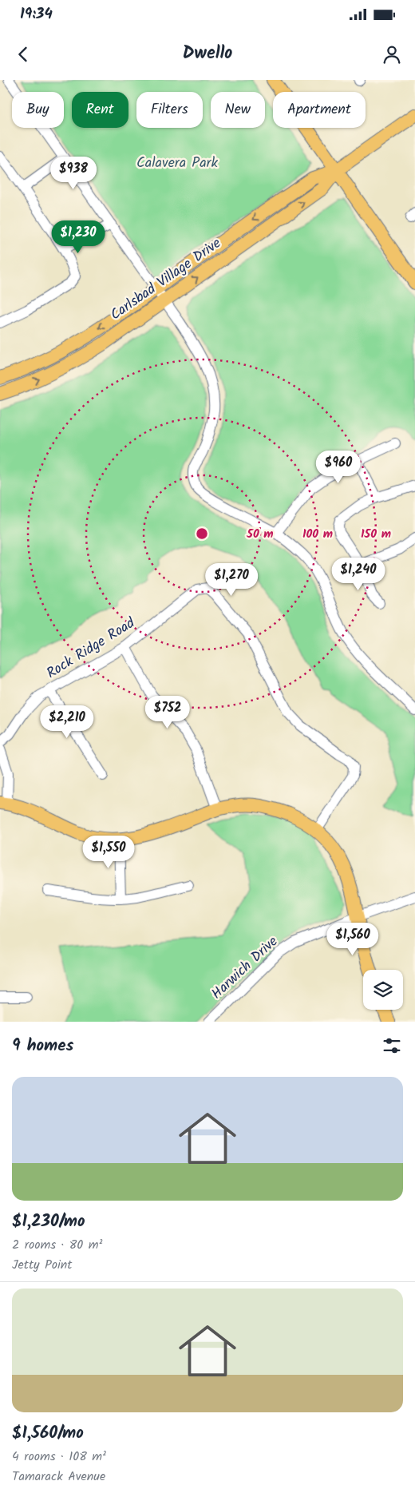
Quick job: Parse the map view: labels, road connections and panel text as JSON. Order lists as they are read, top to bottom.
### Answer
{
  "streets": {
    "main road": ["Carlsbad Village Drive"],
    "street": ["Rock Ridge Road", "Harwich Drive"]
  },
  "parks": ["Calavera Park"],
  "page": {
    "status": "19:34",
    "header": "Dwello",
    "chip": [
      "Buy",
      "Rent",
      "Filters",
      "New",
      "Apartment"
    ],
    "price": [
      "$938",
      "$1,230",
      "$960",
      "$1,240",
      "$1,270",
      "$752",
      "$2,210",
      "$1,550",
      "$1,560"
    ],
    "heading": "9 homes",
    "list": [
      {
        "name": "$1,230/mo",
        "note": "2 rooms · 80 m² · Jetty Point"
      },
      {
        "name": "$1,560/mo",
        "note": "4 rooms · 108 m² · Tamarack Avenue"
      }
    ]
  },
  "rings": ["50 m", "100 m", "150 m"]
}
